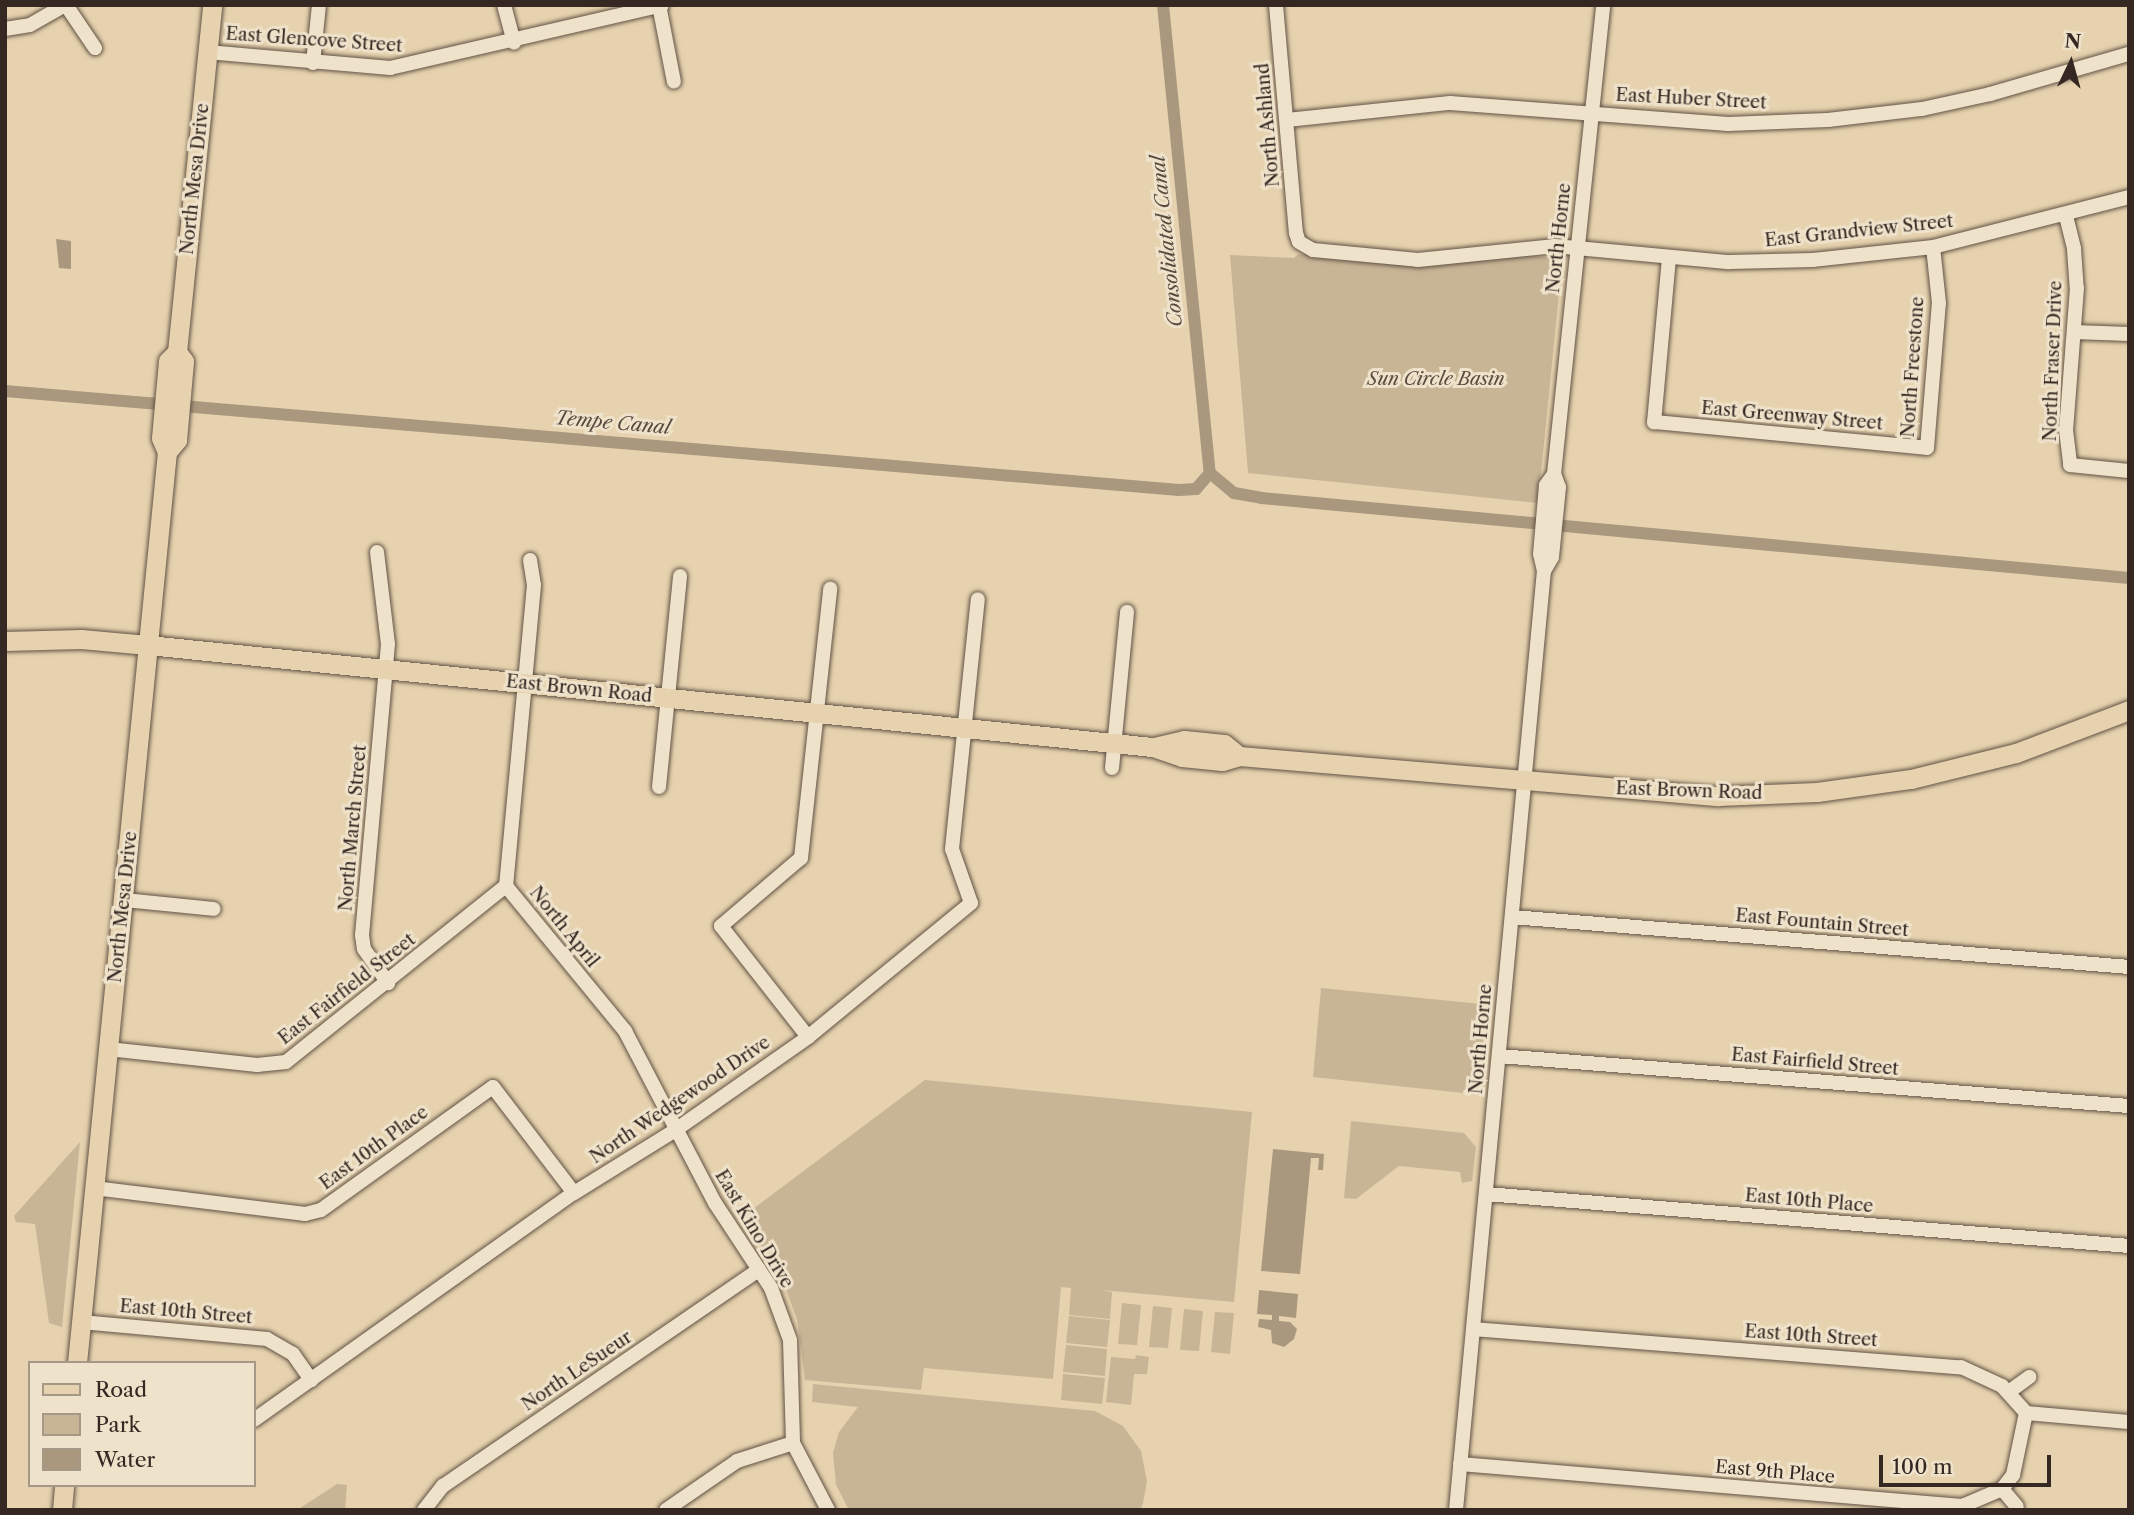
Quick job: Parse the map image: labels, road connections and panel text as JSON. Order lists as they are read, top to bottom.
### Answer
{
  "streets": {
    "main road": ["North Mesa Drive", "East Brown Road"],
    "street": [
      "East Glencove Street",
      "East Huber Street",
      "North Ashland",
      "East Grandview Street",
      "North Horne",
      "North Fraser Drive",
      "North Freestone",
      "East Greenway Street",
      "North March Street",
      "East Fountain Street",
      "North April",
      "East Fairfield Street",
      "North Wedgewood Drive",
      "East 10th Place",
      "East Kino Drive",
      "East 10th Street",
      "North LeSueur",
      "East 9th Place"
    ]
  },
  "crossings": [
    ["East Glencove Street", "North Mesa Drive"],
    ["East Huber Street", "North Ashland"],
    ["East Huber Street", "North Horne"],
    ["North Ashland", "East Grandview Street"],
    ["North Mesa Drive", "East Brown Road"],
    ["North Mesa Drive", "East Fairfield Street"],
    ["North Mesa Drive", "East 10th Place"],
    ["North Mesa Drive", "East 10th Street"],
    ["East Grandview Street", "North Horne"],
    ["East Grandview Street", "North Fraser Drive"],
    ["East Grandview Street", "North Freestone"],
    ["East Grandview Street", "East Greenway Street"],
    ["North Horne", "East Brown Road"],
    ["North Horne", "East Fountain Street"],
    ["North Horne", "East Fairfield Street"],
    ["North Horne", "East 10th Place"],
    ["North Horne", "East 10th Street"],
    ["North Horne", "East 9th Place"],
    ["North Freestone", "East Greenway Street"],
    ["East Brown Road", "North March Street"],
    ["East Brown Road", "North April"],
    ["East Brown Road", "North Wedgewood Drive"],
    ["North March Street", "East Fairfield Street"],
    ["North April", "East Fairfield Street"],
    ["North April", "North Wedgewood Drive"],
    ["North April", "East Kino Drive"],
    ["North Wedgewood Drive", "East 10th Place"],
    ["North Wedgewood Drive", "East Kino Drive"],
    ["North Wedgewood Drive", "East 10th Street"],
    ["East Kino Drive", "North LeSueur"]
  ],
  "water": ["Consolidated Canal", "Tempe Canal"],
  "parks": ["Sun Circle Basin"],
  "legend": ["Road", "Park", "Water"],
  "scale_bar": "100 m",
  "north": "top"
}
